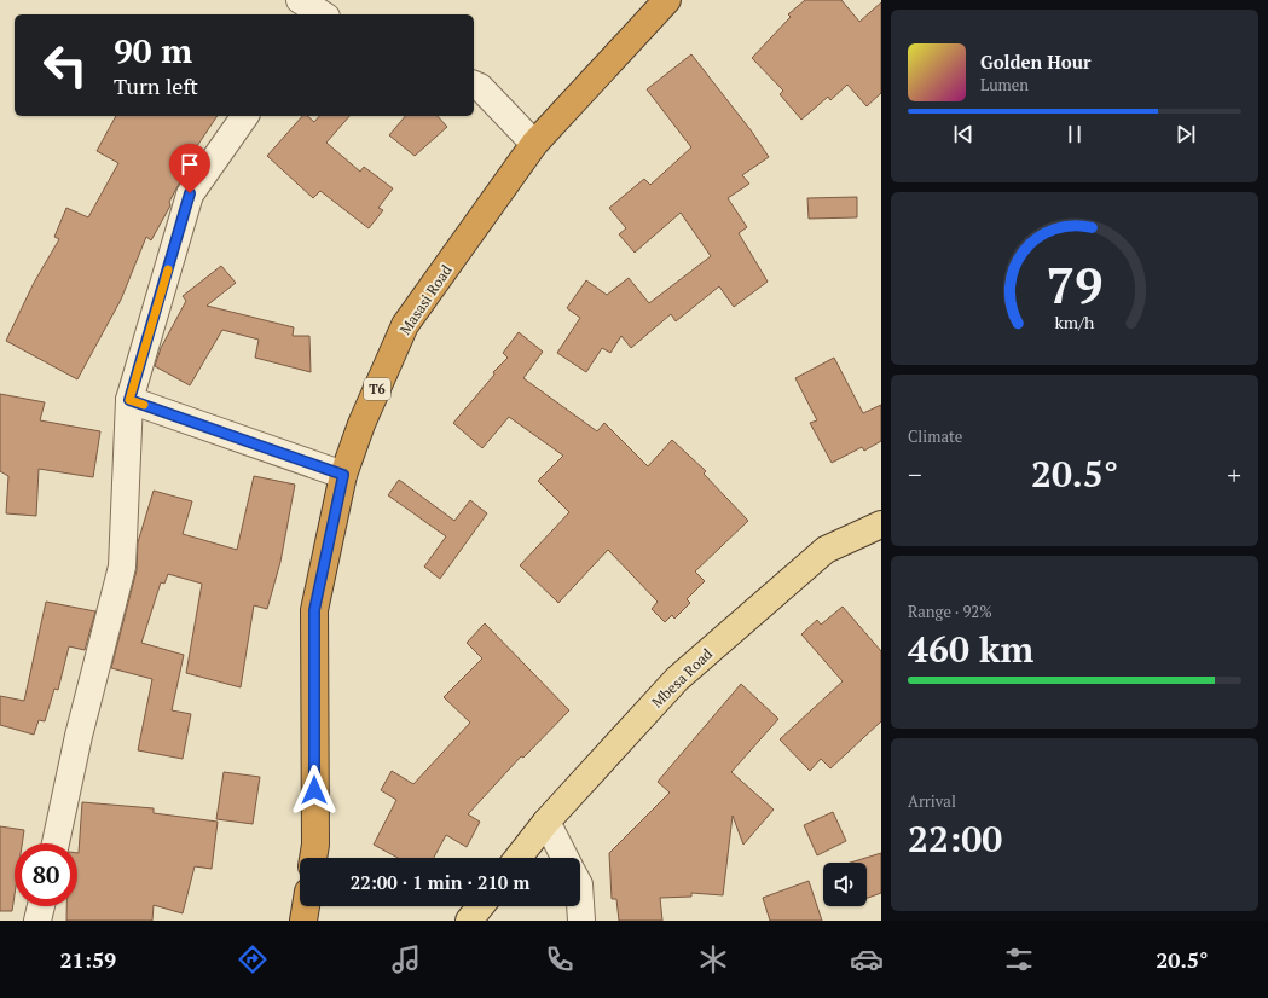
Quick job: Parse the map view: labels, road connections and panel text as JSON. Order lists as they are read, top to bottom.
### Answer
{
  "streets": {
    "highway": ["Masasi Road", "T6"],
    "main road": ["Mbesa Road"]
  },
  "page": {
    "turn": ["90 m", "Turn left"],
    "song": ["Golden Hour", "Lumen"],
    "tile": [
      "Climate",
      ["Range · 92%", "460 km"],
      ["Arrival", "22:00"]
    ],
    "heat": ["−", "20.5°", "+"],
    "limit": "80",
    "trip": "22:00 · 1 min · 210 m",
    "tabs": ["21:59", "20.5°"],
    "gauge": ["79", "km/h"]
  }
}
